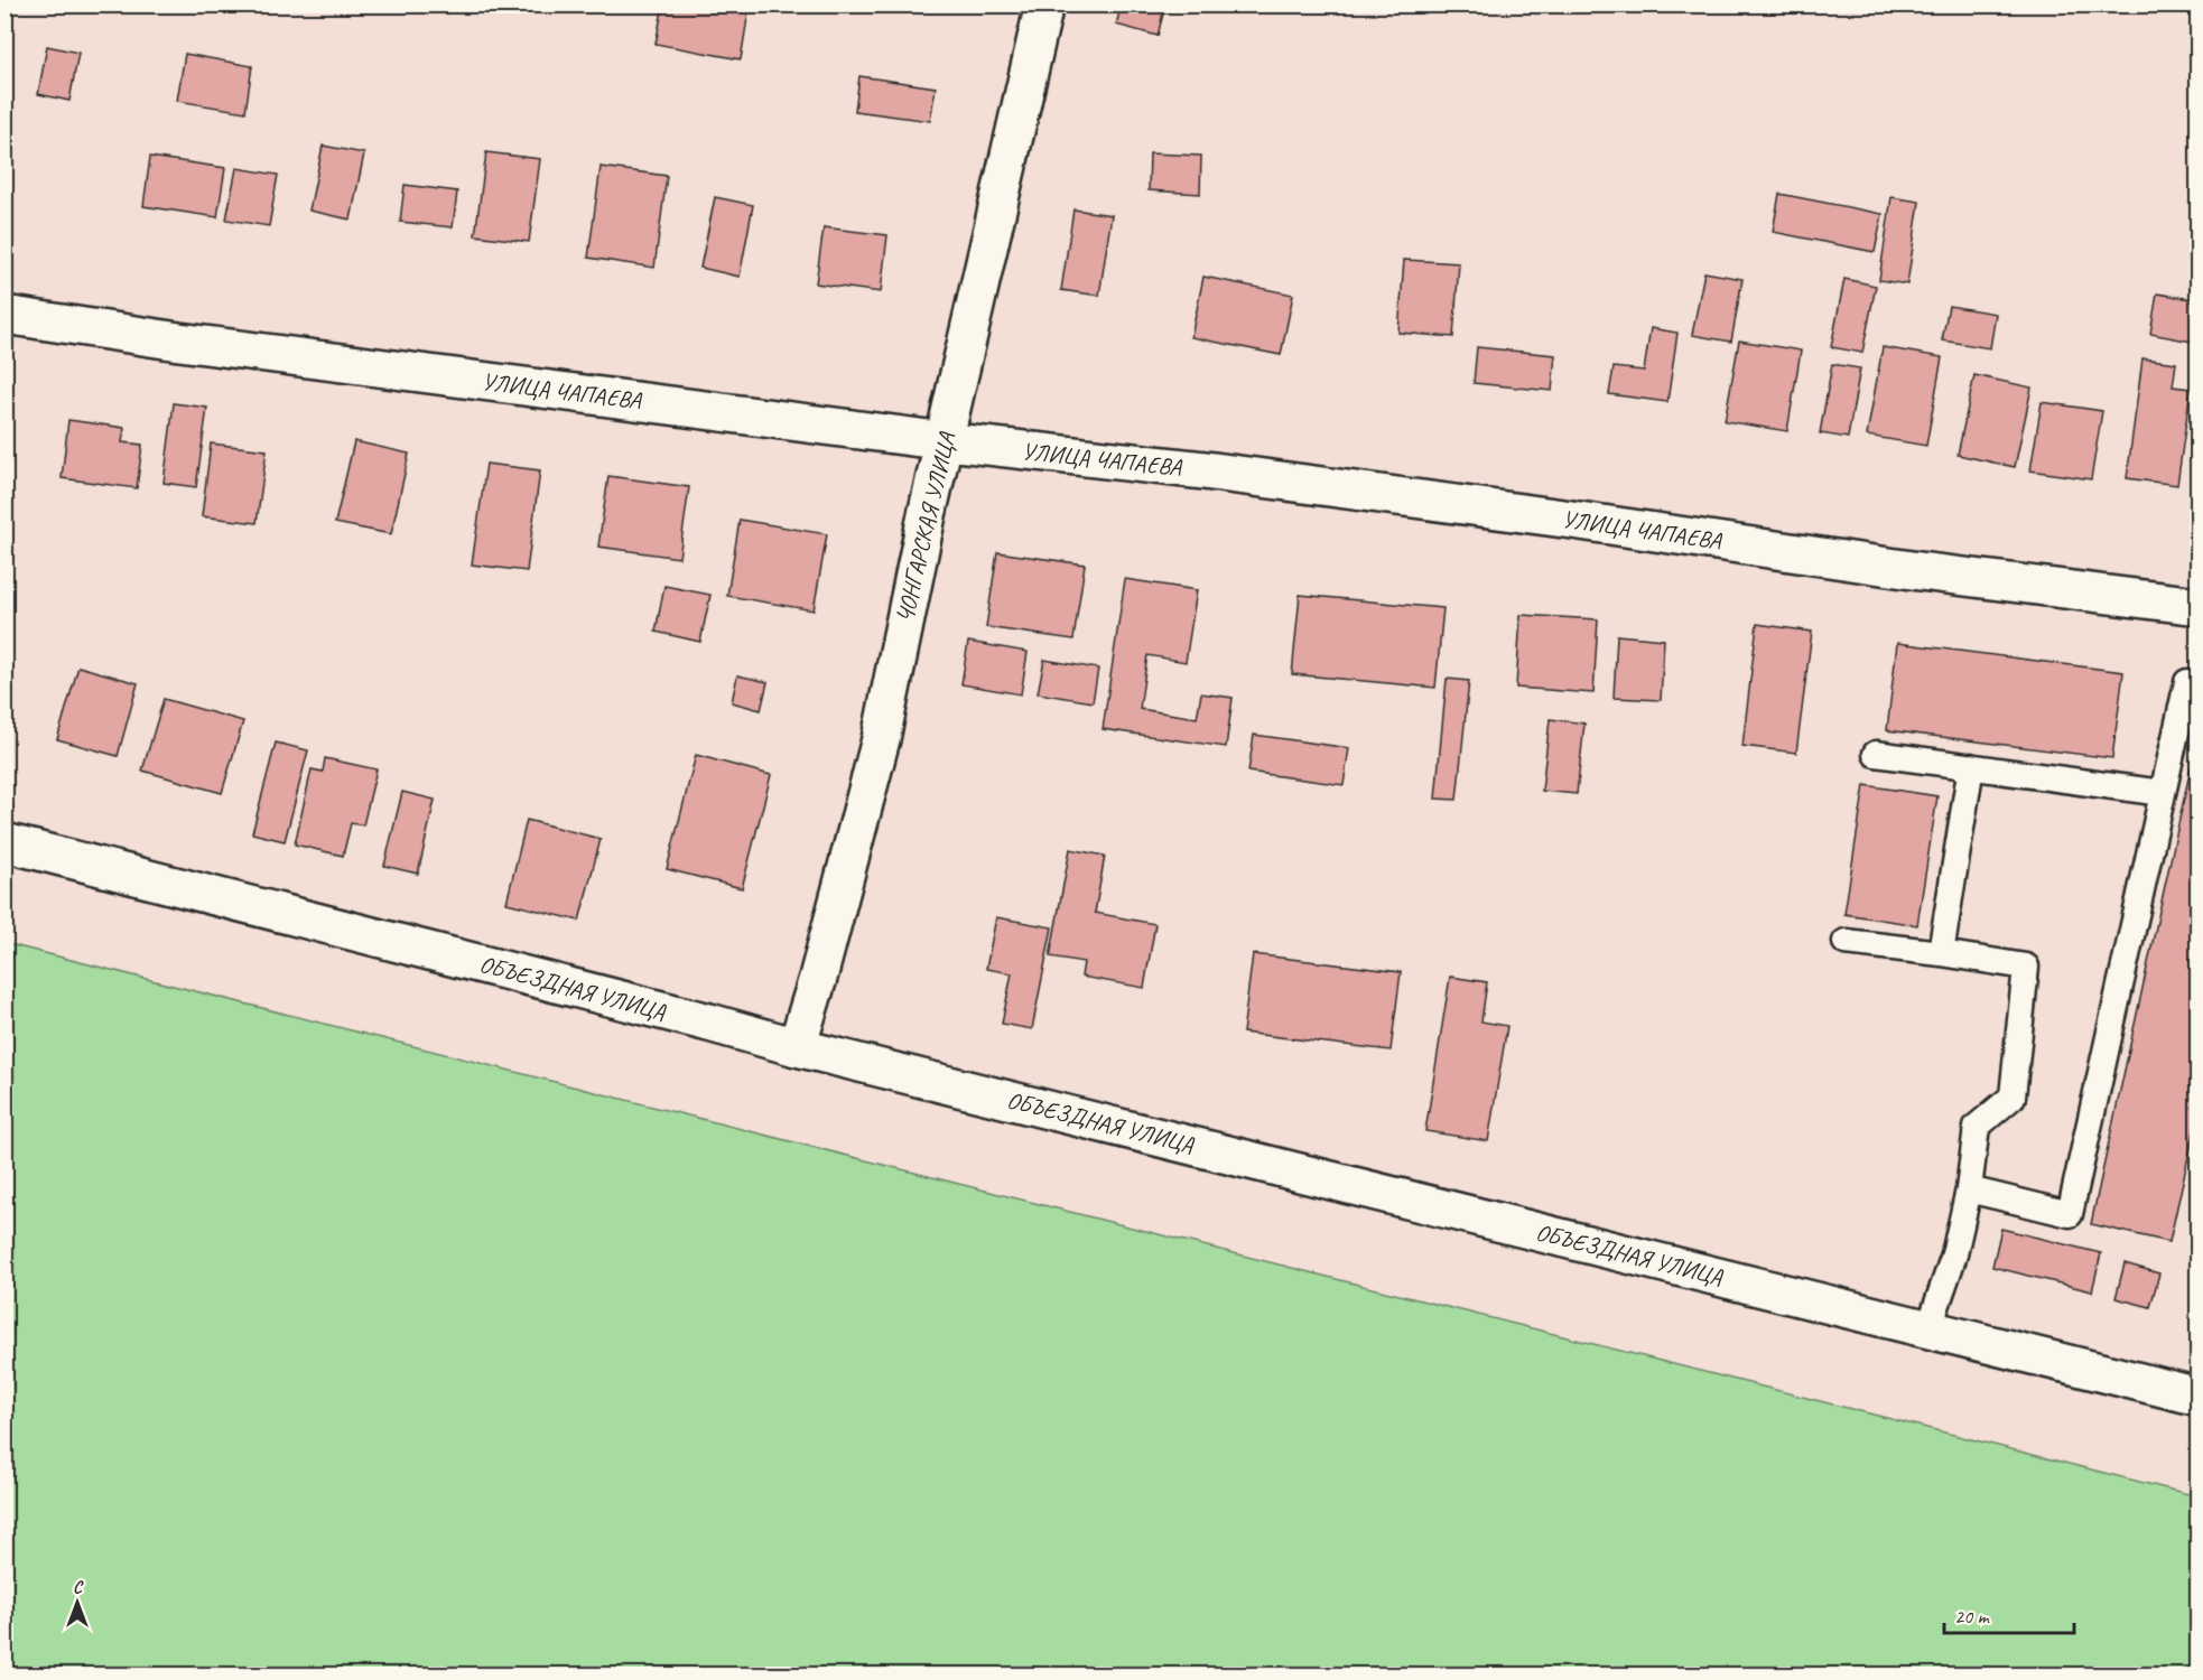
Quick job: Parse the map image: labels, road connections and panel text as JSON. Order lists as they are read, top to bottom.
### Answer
{
  "streets": {
    "street": ["УЛИЦА ЧАПАЕВА", "ЧОНГАРСКАЯ УЛИЦА", "ОБЪЕЗДНАЯ УЛИЦА"]
  },
  "crossings": [
    ["УЛИЦА ЧАПАЕВА", "ЧОНГАРСКАЯ УЛИЦА"],
    ["ЧОНГАРСКАЯ УЛИЦА", "ОБЪЕЗДНАЯ УЛИЦА"]
  ],
  "scale_bar": "20 m",
  "north": "top"
}
